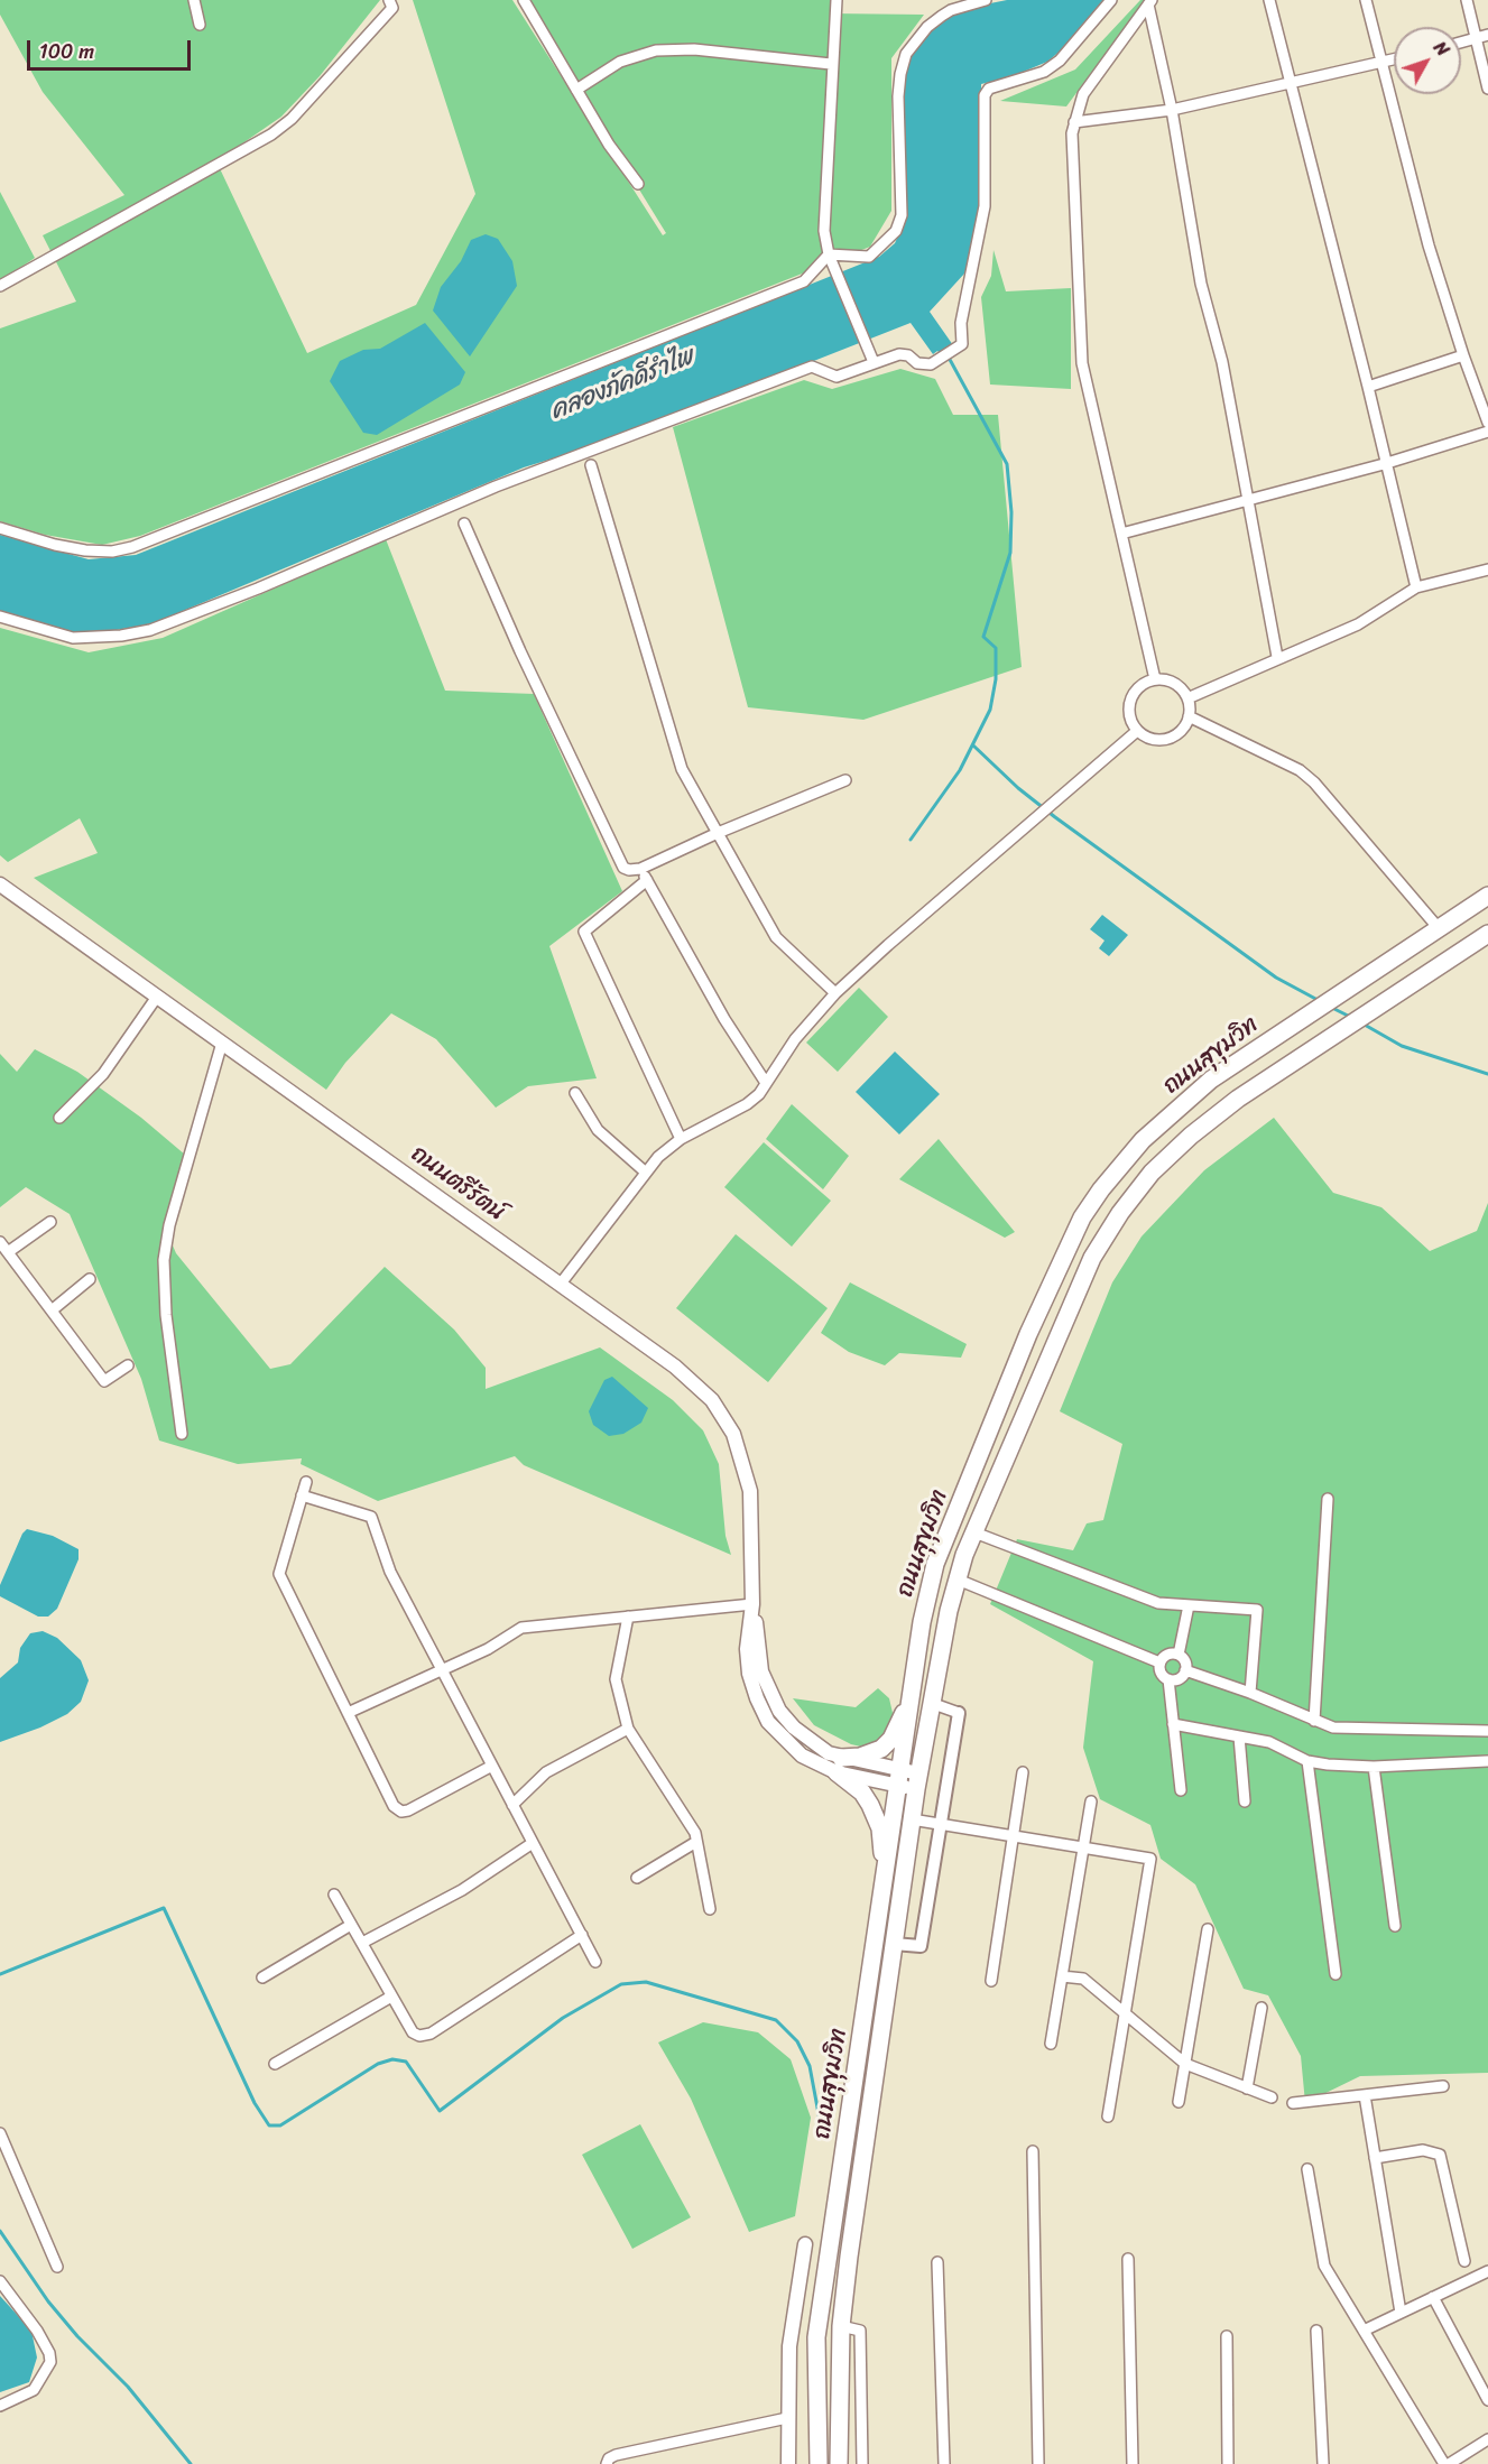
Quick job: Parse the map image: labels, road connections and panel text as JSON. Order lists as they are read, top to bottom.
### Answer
{
  "streets": {
    "highway": ["ถนนสุขุมวิท"],
    "main road": ["ถนนตรีรัตน์"]
  },
  "crossings": [
    ["ถนนสุขุมวิท", "ถนนตรีรัตน์"]
  ],
  "water": ["คลองภัคดีรำไพ"],
  "scale_bar": "100 m",
  "north": "top right"
}
